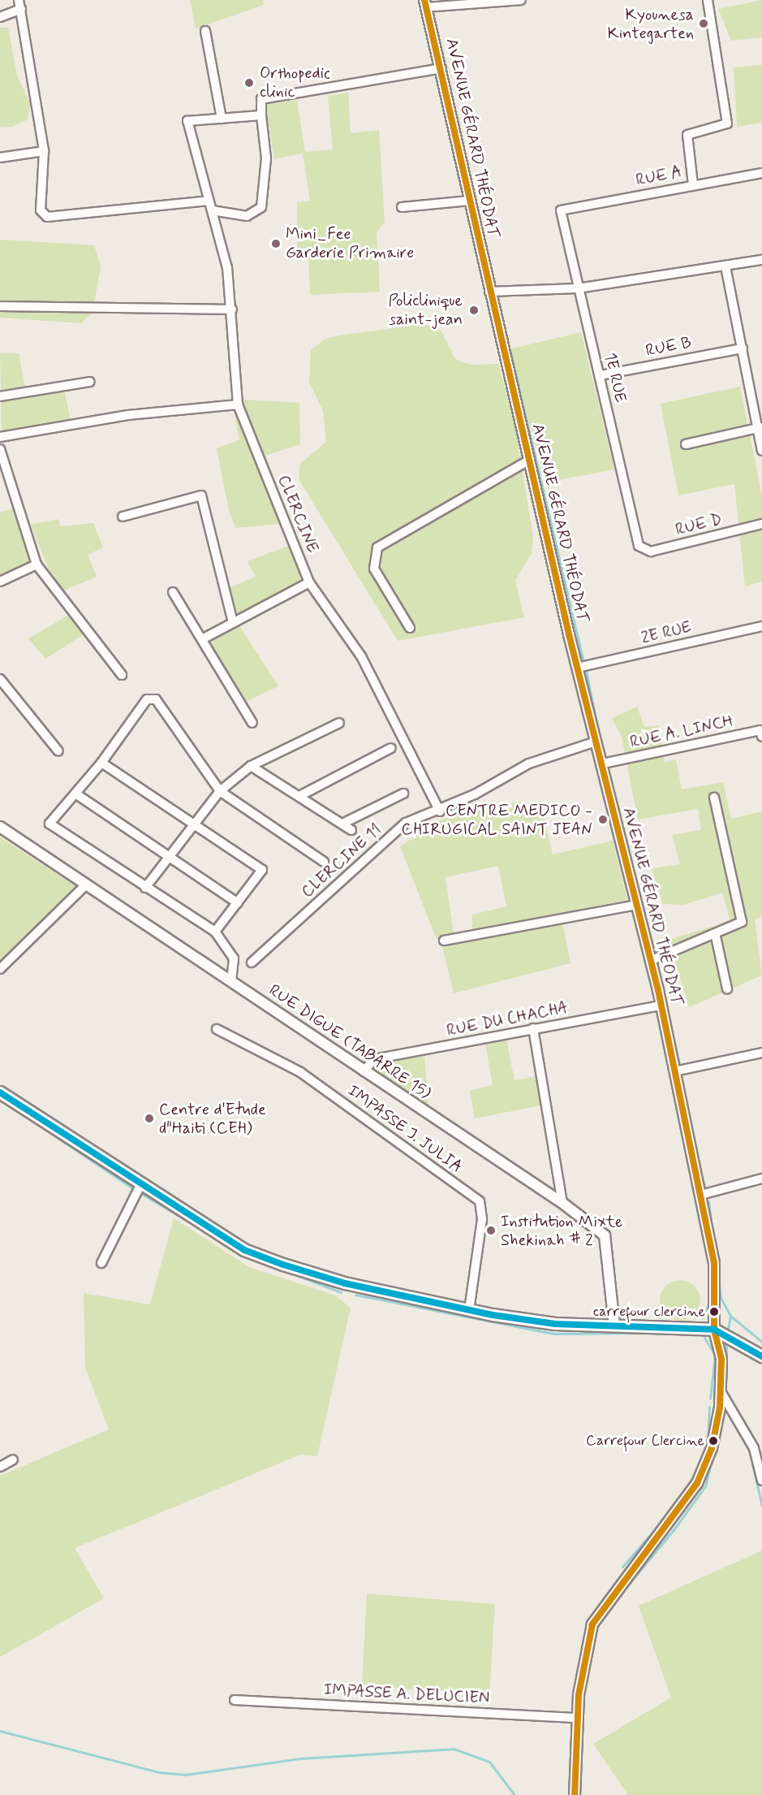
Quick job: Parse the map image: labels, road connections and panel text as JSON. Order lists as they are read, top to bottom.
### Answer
{
  "streets": {
    "street": [
      "AVENUE GÉRARD THÉODAT",
      "RUE A",
      "RUE B",
      "1E RUE",
      "CLERCINE",
      "RUE D",
      "2E RUE",
      "RUE A. LINCH",
      "CLERCINE 11",
      "RUE DU CHACHA",
      "RUE DIGUE (TABARRE 15)",
      "IMPASSE J. JULIA",
      "IMPASSE A. DELUCIEN"
    ]
  },
  "crossings": [
    ["AVENUE GÉRARD THÉODAT", "2E RUE"],
    ["AVENUE GÉRARD THÉODAT", "RUE A. LINCH"],
    ["AVENUE GÉRARD THÉODAT", "CLERCINE 11"],
    ["AVENUE GÉRARD THÉODAT", "RUE DU CHACHA"],
    ["AVENUE GÉRARD THÉODAT", "IMPASSE A. DELUCIEN"],
    ["RUE A", "1E RUE"],
    ["RUE B", "1E RUE"],
    ["1E RUE", "RUE D"],
    ["CLERCINE", "CLERCINE 11"],
    ["RUE DU CHACHA", "RUE DIGUE (TABARRE 15)"]
  ],
  "places": [
    "Kyounesa Kintegarten",
    "Orthopedic clinic",
    "Mini_Fee Garderie Primaire",
    "Policlinique saint-jean",
    "CENTRE MEDICO - CHIRUGICAL SAINT JEAN",
    "Centre d'Etude d\"Haiti (CEH)",
    "Institution Mixte Shekinah # 2",
    "carrefour clercine",
    "Carrefour Clercine"
  ]
}
